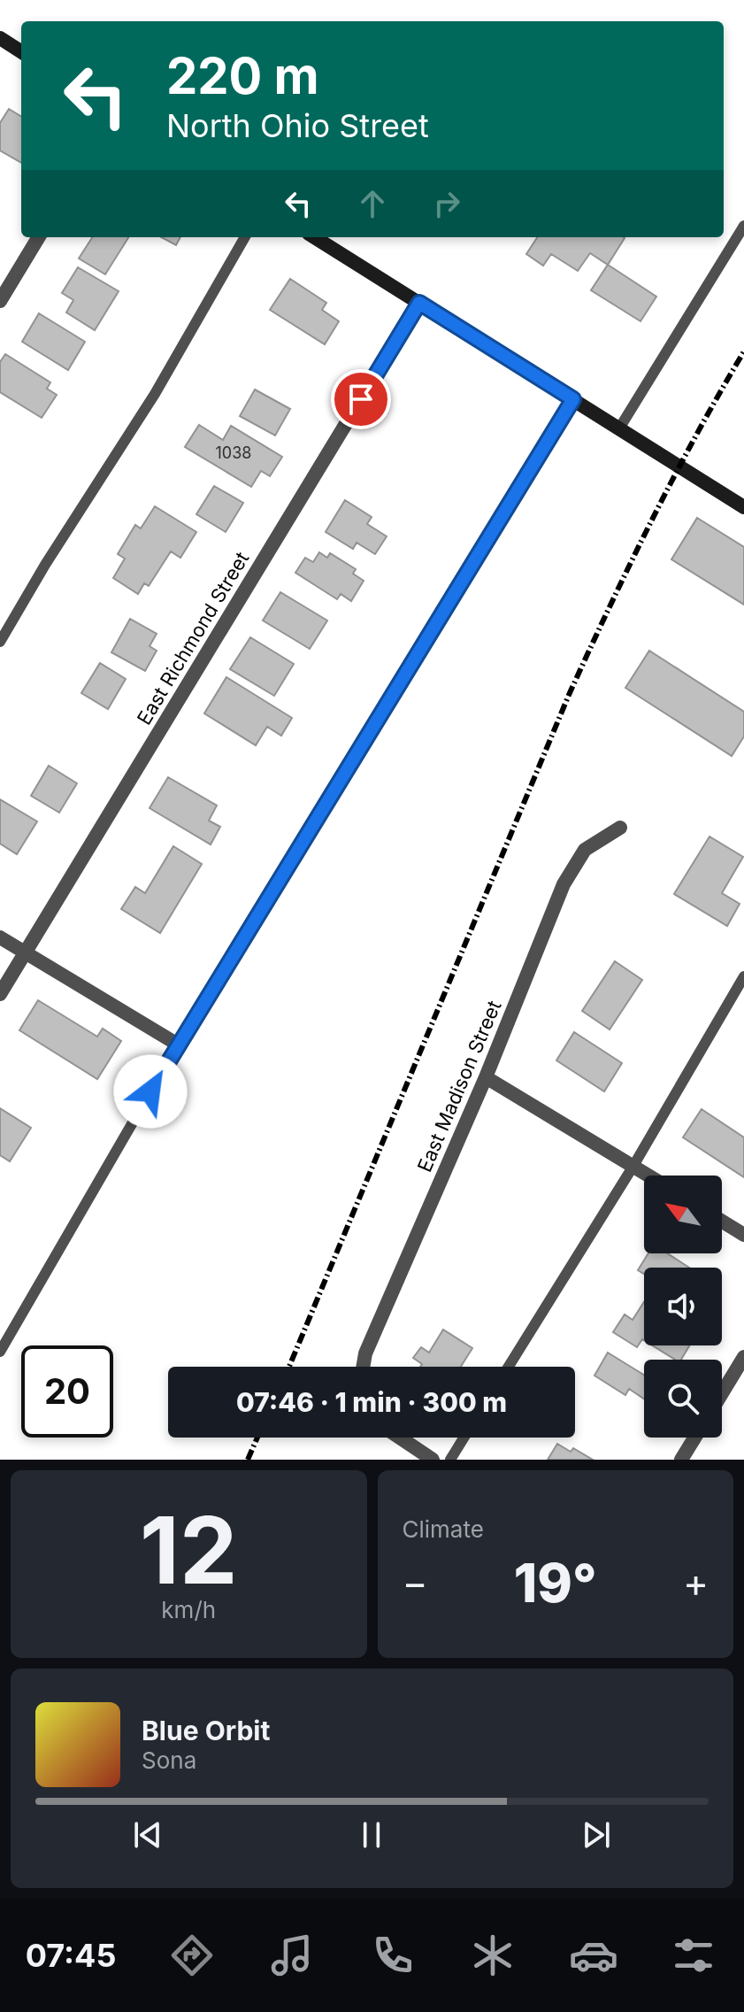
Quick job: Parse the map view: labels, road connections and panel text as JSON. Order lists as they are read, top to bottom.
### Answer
{
  "streets": {
    "street": ["East Richmond Street", "East Madison Street"]
  },
  "house_numbers": ["1038"],
  "north": "top left",
  "page": {
    "turn": ["220 m", "North Ohio Street"],
    "limit": "20",
    "trip": "07:46 · 1 min · 300 m",
    "tile": [
      ["12", "km/h"],
      "Climate"
    ],
    "heat": ["−", "19°", "+"],
    "song": ["Blue Orbit", "Sona"],
    "tabs": "07:45"
  }
}
